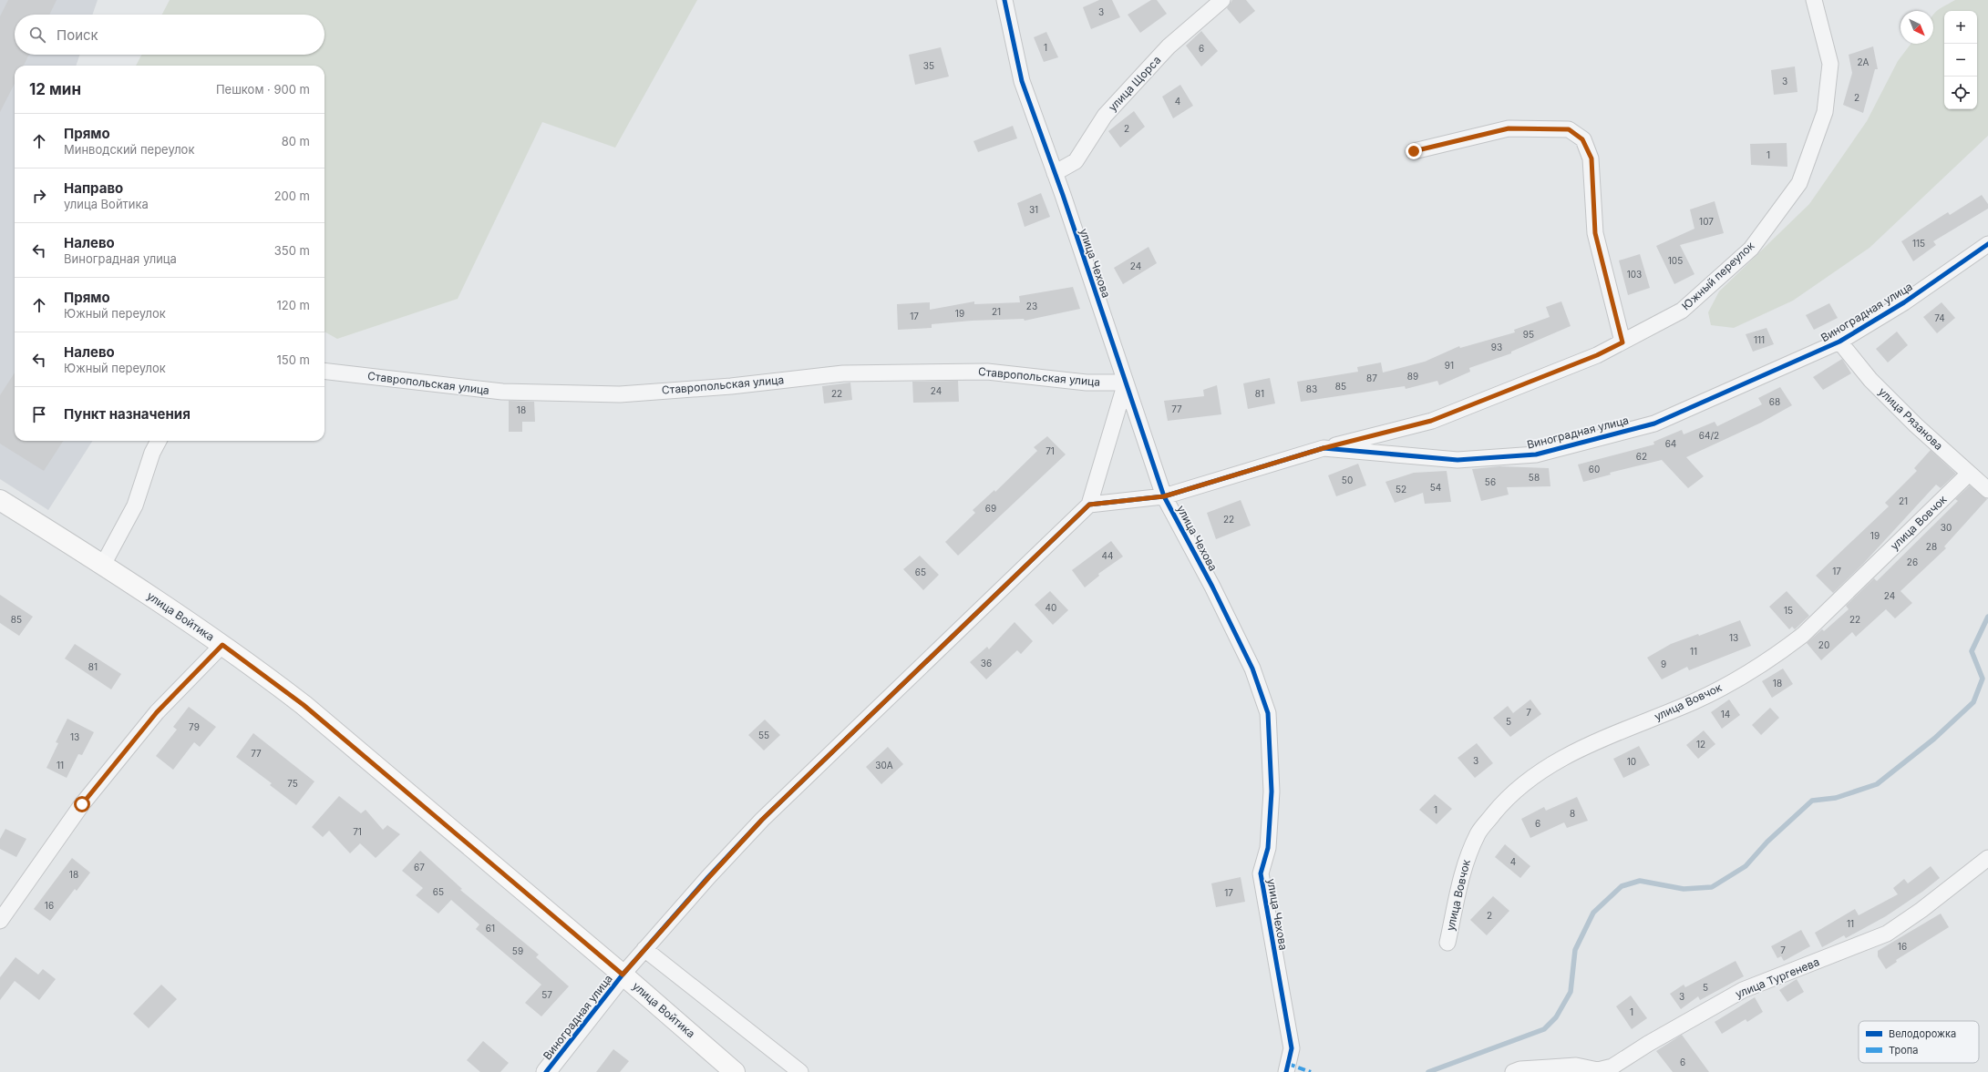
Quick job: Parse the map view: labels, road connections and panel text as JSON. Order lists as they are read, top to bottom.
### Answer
{
  "streets": {
    "main road": ["улица Войтика"],
    "street": [
      "улица Щорса",
      "улица Чехова",
      "Южный переулок",
      "Виноградная улица",
      "Ставропольская улица",
      "улица Рязанова",
      "улица Вовчок",
      "улица Тургенева"
    ]
  },
  "crossings": [
    ["улица Щорса", "улица Чехова"],
    ["улица Чехова", "Виноградная улица"],
    ["улица Чехова", "Ставропольская улица"],
    ["Южный переулок", "Виноградная улица"],
    ["Виноградная улица", "улица Рязанова"],
    ["Виноградная улица", "улица Войтика"],
    ["улица Рязанова", "улица Вовчок"]
  ],
  "house_numbers": [
    "3",
    "1",
    "6",
    "2А",
    "35",
    "3",
    "2",
    "4",
    "2",
    "1",
    "31",
    "107",
    "115",
    "105",
    "24",
    "103",
    "23",
    "21",
    "19",
    "17",
    "74",
    "95",
    "111",
    "93",
    "91",
    "89",
    "87",
    "85",
    "83",
    "24",
    "22",
    "81",
    "68",
    "77",
    "18",
    "64/2",
    "64",
    "71",
    "62",
    "60",
    "58",
    "50",
    "56",
    "54",
    "52",
    "21",
    "69",
    "22",
    "30",
    "19",
    "28",
    "44",
    "26",
    "17",
    "65",
    "24",
    "40",
    "15",
    "85",
    "22",
    "13",
    "20",
    "11",
    "36",
    "9",
    "81",
    "18",
    "7",
    "14",
    "5",
    "79",
    "55",
    "13",
    "12",
    "77",
    "3",
    "10",
    "11",
    "30А",
    "75",
    "1",
    "8",
    "6",
    "71",
    "4",
    "67",
    "18",
    "65",
    "17",
    "16",
    "2",
    "11",
    "61",
    "16",
    "7",
    "59",
    "5",
    "57",
    "3",
    "1",
    "6"
  ],
  "legend": ["Велодорожка", "Тропа"],
  "north": "bottom right",
  "page": {
    "map_buttons": ["+", "−"],
    "search": "Поиск",
    "heading": ["12 мин", "Пешком · 900 m"],
    "list": [
      ["Прямо", "Минводский переулок", "80 m"],
      ["Направо", "улица Войтика", "200 m"],
      ["Налево", "Виноградная улица", "350 m"],
      ["Прямо", "Южный переулок", "120 m"],
      ["Налево", "Южный переулок", "150 m"],
      "Пункт назначения"
    ]
  }
}
